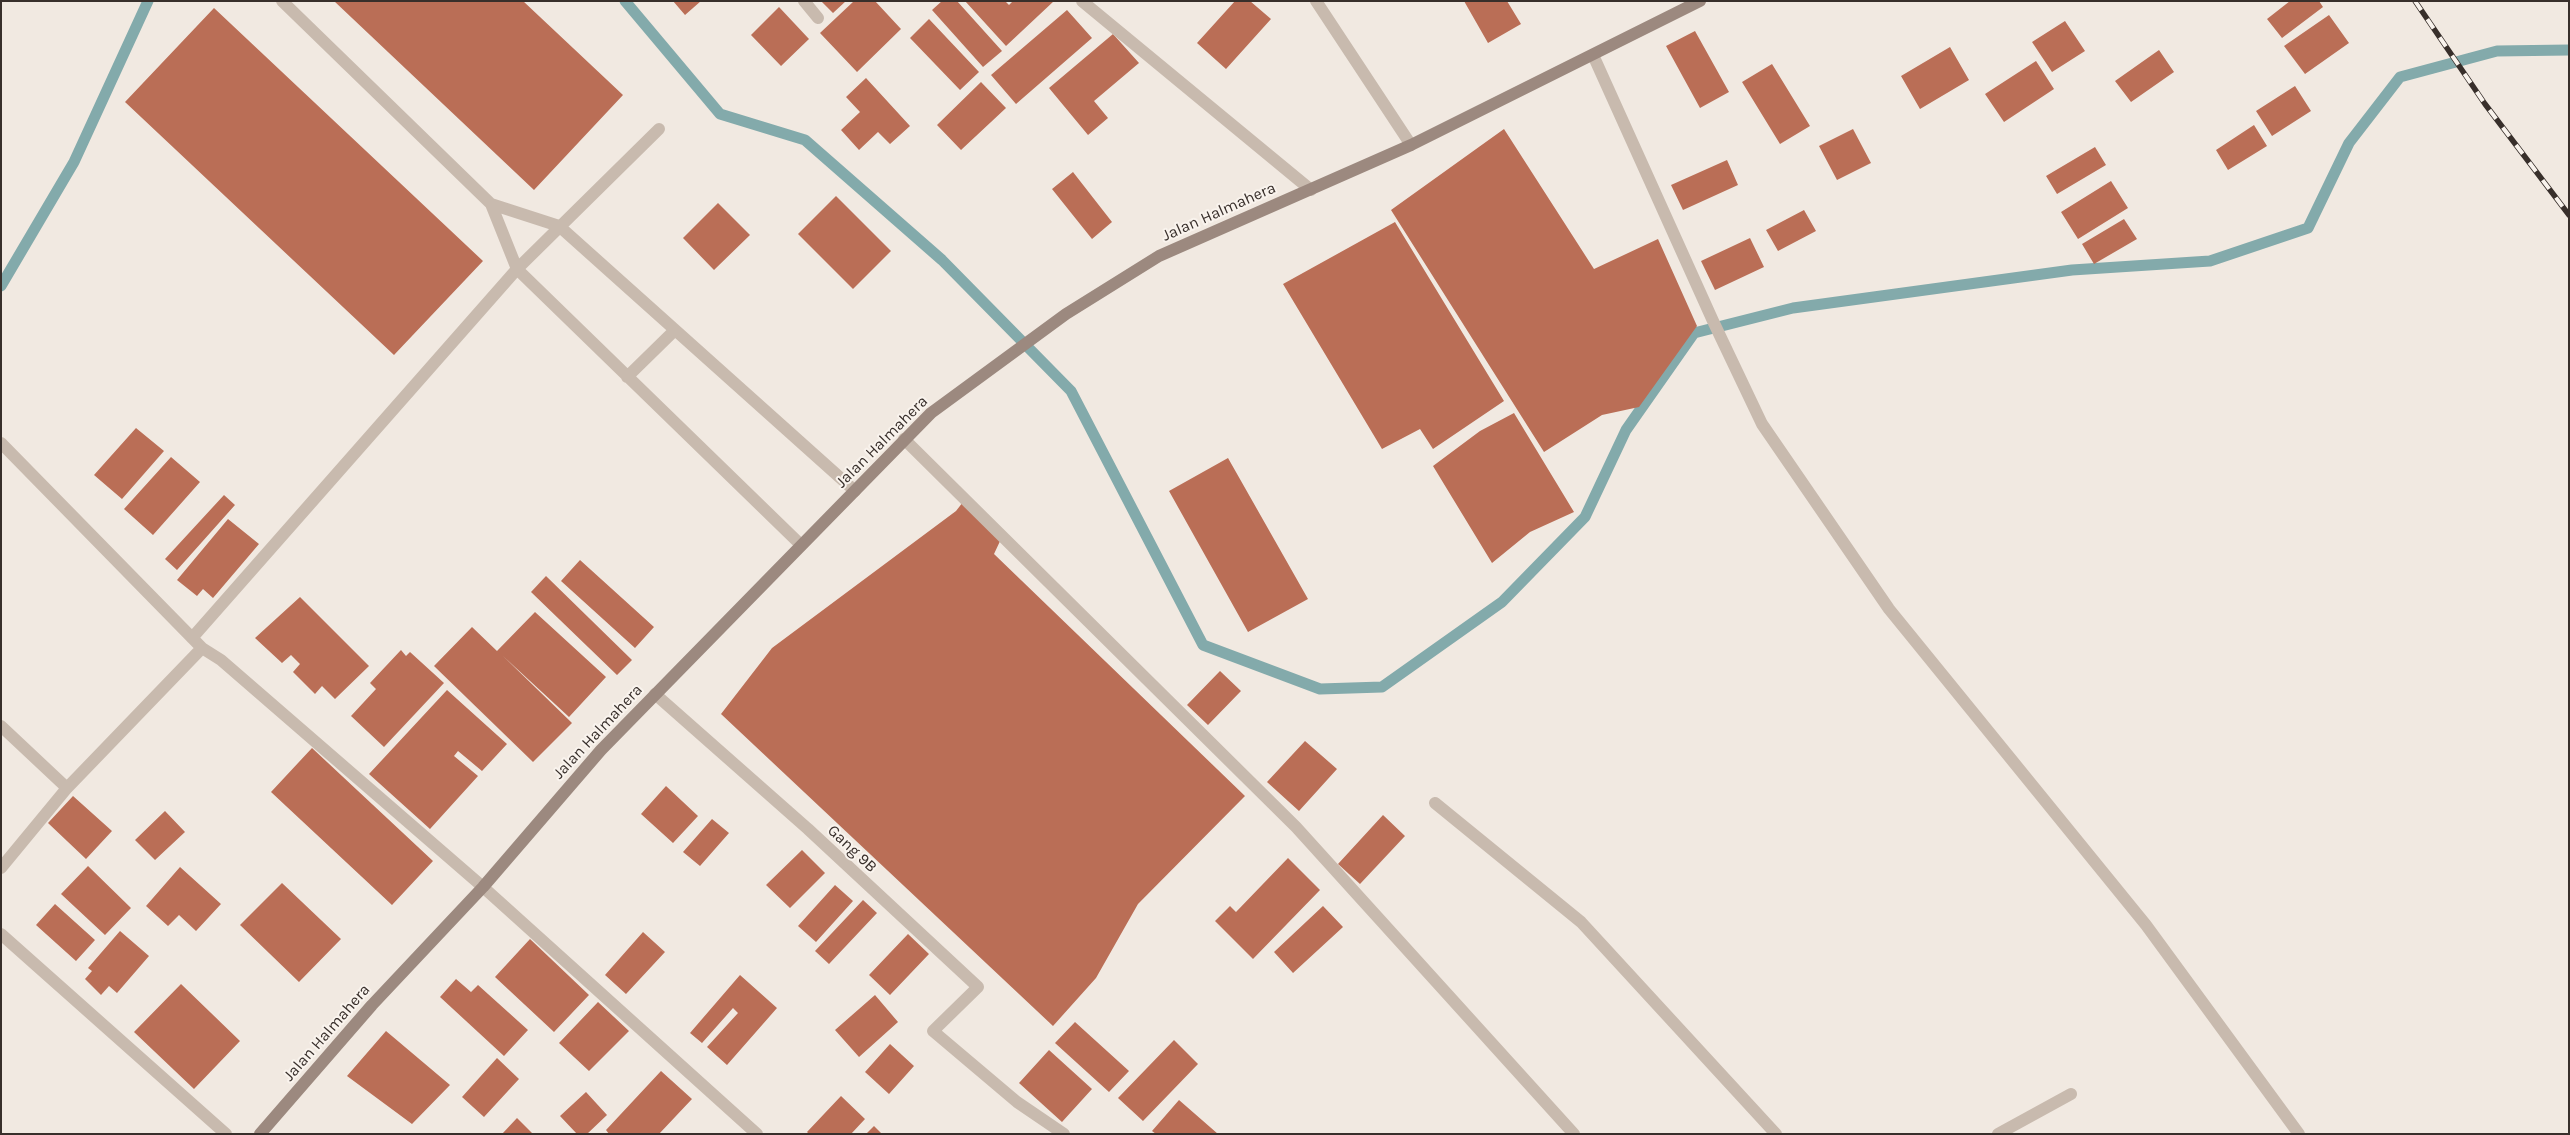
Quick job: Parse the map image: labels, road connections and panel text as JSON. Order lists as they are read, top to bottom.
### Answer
{
  "streets": {
    "street": ["Jalan Halmahera", "Gang 9B"]
  },
  "crossings": [
    ["Jalan Halmahera", "Gang 9B"]
  ]
}
